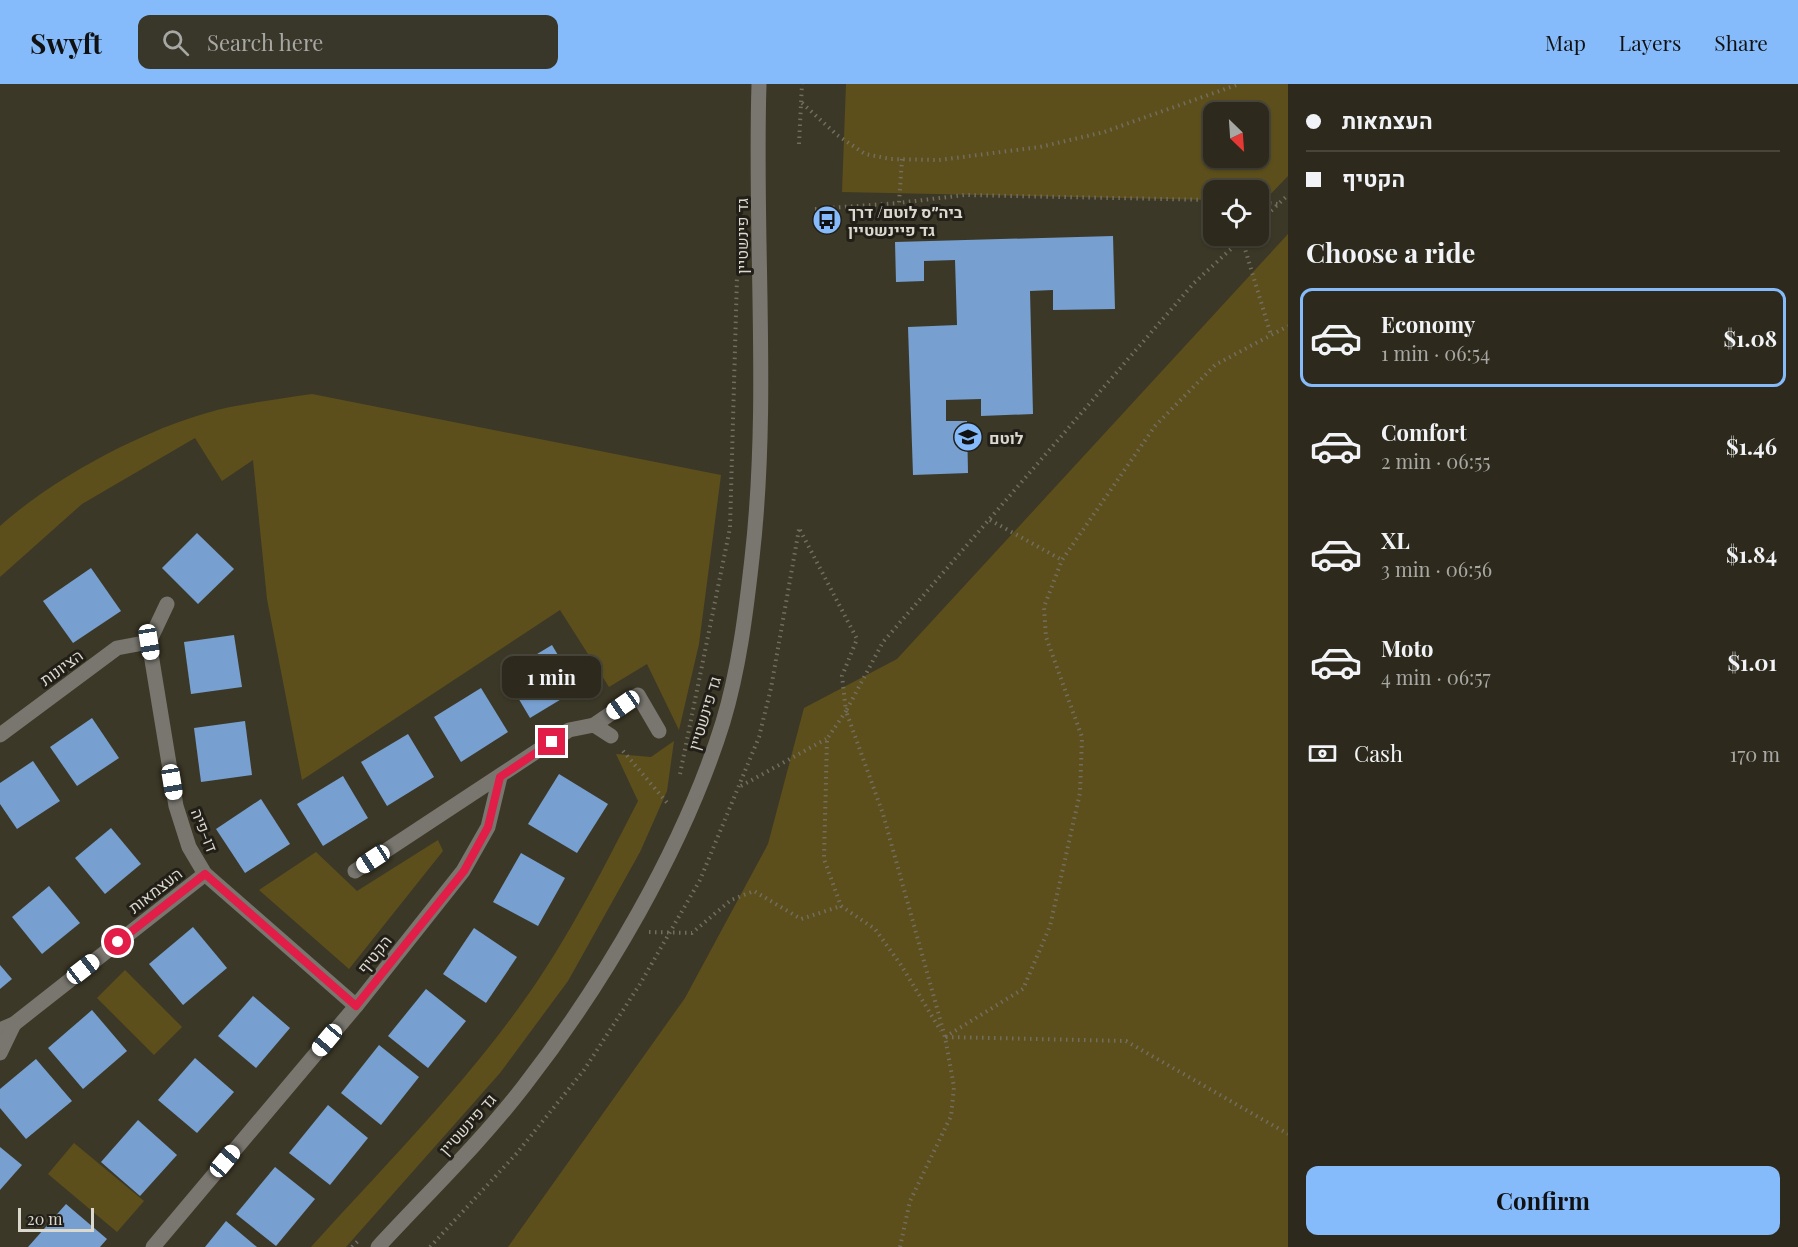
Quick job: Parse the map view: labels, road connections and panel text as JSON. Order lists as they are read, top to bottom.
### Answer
{
  "streets": {
    "street": [
      "גד פינשטיין",
      "הציונות",
      "דו-פיה",
      "העצמאות",
      "הקטיף"
    ]
  },
  "crossings": [
    ["הציונות", "דו-פיה"],
    ["דו-פיה", "העצמאות"],
    ["דו-פיה", "הקטיף"]
  ],
  "places": {
    "bus stop": ["ביה״ס לוטם/ דרך גד פיינשטיין"],
    "school or university": ["לוטם"]
  },
  "scale_bar": "20 m",
  "north": "bottom right",
  "page": {
    "header": "Swyft",
    "search": "Search here",
    "nav": ["Map", "Layers", "Share"],
    "banner": ["העצמאות", "הקטיף"],
    "heading": "Choose a ride",
    "list": [
      {
        "name": "Economy",
        "note": "1 min · 06:54",
        "value": "$1.08"
      },
      {
        "name": "Comfort",
        "note": "2 min · 06:55",
        "value": "$1.46"
      },
      {
        "name": "XL",
        "note": "3 min · 06:56",
        "value": "$1.84"
      },
      {
        "name": "Moto",
        "note": "4 min · 06:57",
        "value": "$1.01"
      }
    ],
    "bubble": "1 min",
    "pay": ["Cash", "170 m"],
    "buttons": "Confirm",
    "scale": "20 m"
  }
}
